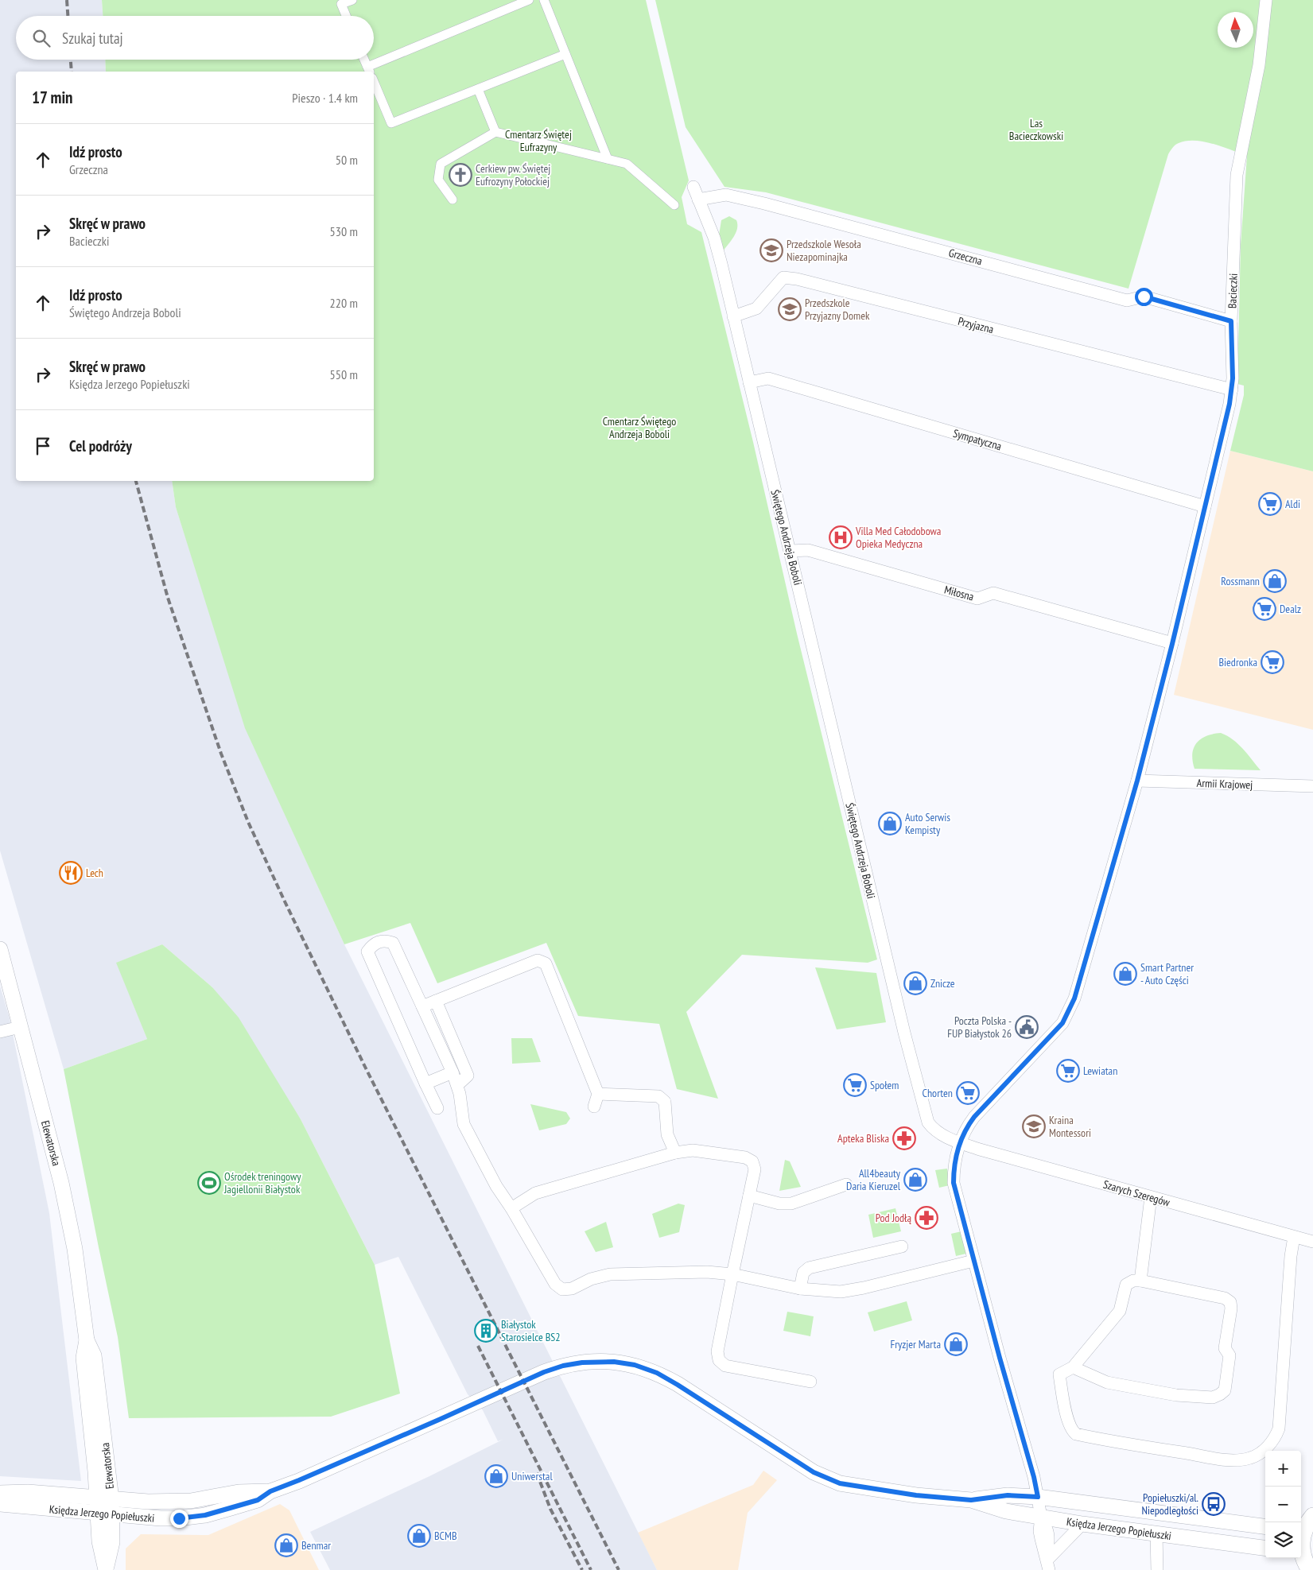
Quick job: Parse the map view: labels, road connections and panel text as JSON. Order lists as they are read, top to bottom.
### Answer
{
  "streets": {
    "street": [
      "Grzeczna",
      "Bacieczki",
      "Przyjazna",
      "Sympatyczna",
      "Świętego Andrzeja Boboli",
      "Miłosna",
      "Armii Krajowej",
      "Elewatorska",
      "Szarych Szeregów",
      "Księdza Jerzego Popiełuszki"
    ]
  },
  "crossings": [
    ["Grzeczna", "Bacieczki"],
    ["Grzeczna", "Świętego Andrzeja Boboli"],
    ["Bacieczki", "Przyjazna"],
    ["Bacieczki", "Sympatyczna"],
    ["Bacieczki", "Świętego Andrzeja Boboli"],
    ["Bacieczki", "Miłosna"],
    ["Bacieczki", "Armii Krajowej"],
    ["Bacieczki", "Szarych Szeregów"],
    ["Przyjazna", "Świętego Andrzeja Boboli"],
    ["Sympatyczna", "Świętego Andrzeja Boboli"],
    ["Świętego Andrzeja Boboli", "Miłosna"],
    ["Świętego Andrzeja Boboli", "Szarych Szeregów"],
    ["Elewatorska", "Księdza Jerzego Popiełuszki"]
  ],
  "parks": ["Las Bacieczkowski", "Cmentarz Świętej Eufrazyny", "Cmentarz Świętego Andrzeja Boboli"],
  "places": {
    "church": ["Cerkiew pw. Świętej Eufrozyny Połockiej"],
    "school or university": ["Przedszkole Wesoła Niezapominajka", "Przedszkole Przyjazny Domek", "Kraina Montessori"],
    "supermarket": [
      "Aldi",
      "Dealz",
      "Biedronka",
      "Lewiatan",
      "Społem",
      "Chorten"
    ],
    "hospital": ["Villa Med Całodobowa Opieka Medyczna"],
    "shop": [
      "Rossmann",
      "Auto Serwis Kempisty",
      "Smart Partner - Auto Części",
      "Znicze",
      "All4beauty Daria Kieruzel",
      "Fryzjer Marta",
      "Uniwerstal",
      "BCMB",
      "Benmar"
    ],
    "restaurant": ["Lech"],
    "public building": ["Poczta Polska - FUP Białystok 26"],
    "pharmacy": ["Apteka Bliska", "Pod Jodłą"],
    "sports": ["Ośrodek treningowy Jagiellonii Białystok"],
    "building": ["Białystok Starosielce BS2"],
    "bus stop": ["Popiełuszki/al. Niepodległości"]
  },
  "north": "top",
  "page": {
    "search": "Szukaj tutaj",
    "heading": ["17 min", "Pieszo · 1.4 km"],
    "list": [
      ["Idź prosto", "Grzeczna", "50 m"],
      ["Skręć w prawo", "Bacieczki", "530 m"],
      ["Idź prosto", "Świętego Andrzeja Boboli", "220 m"],
      ["Skręć w prawo", "Księdza Jerzego Popiełuszki", "550 m"],
      "Cel podróży"
    ],
    "map_buttons": ["+", "−"]
  }
}
